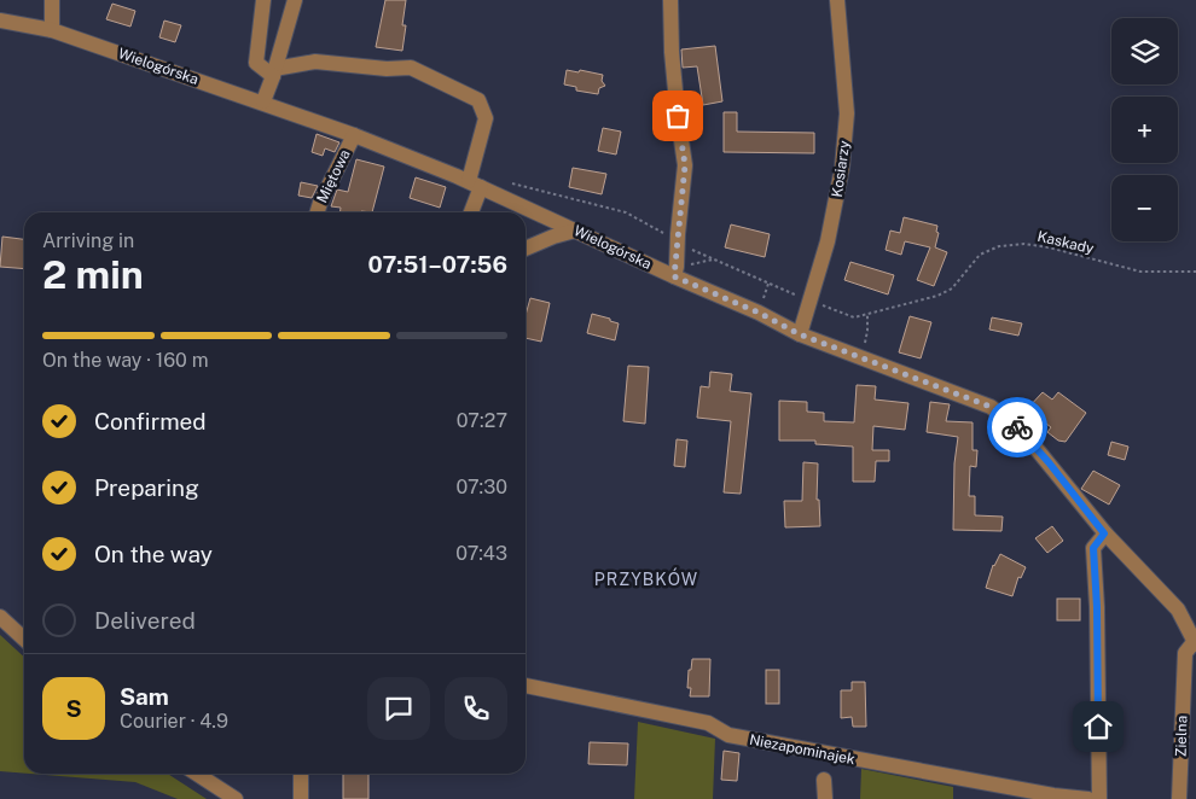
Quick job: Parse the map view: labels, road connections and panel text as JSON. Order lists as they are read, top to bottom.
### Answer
{
  "streets": {
    "street": [
      "Wielogórska",
      "Kosiarzy",
      "Miętowa",
      "Zielna",
      "Niezapominajek"
    ],
    "path": ["Kaskady"]
  },
  "crossings": [
    ["Wielogórska", "Kosiarzy"],
    ["Wielogórska", "Miętowa"],
    ["Wielogórska", "Zielna"],
    ["Kosiarzy", "Kaskady"]
  ],
  "districts": ["PRZYBKÓW"],
  "page": {
    "map_buttons": ["+", "−"],
    "heading": ["2 min", "Arriving in", "07:51–07:56"],
    "panel": ["Sam", "Courier · 4.9"],
    "bar": "On the way · 160 m",
    "list": [
      ["Confirmed", "07:27"],
      ["Preparing", "07:30"],
      ["On the way", "07:43"],
      "Delivered"
    ],
    "round": "S"
  }
}
